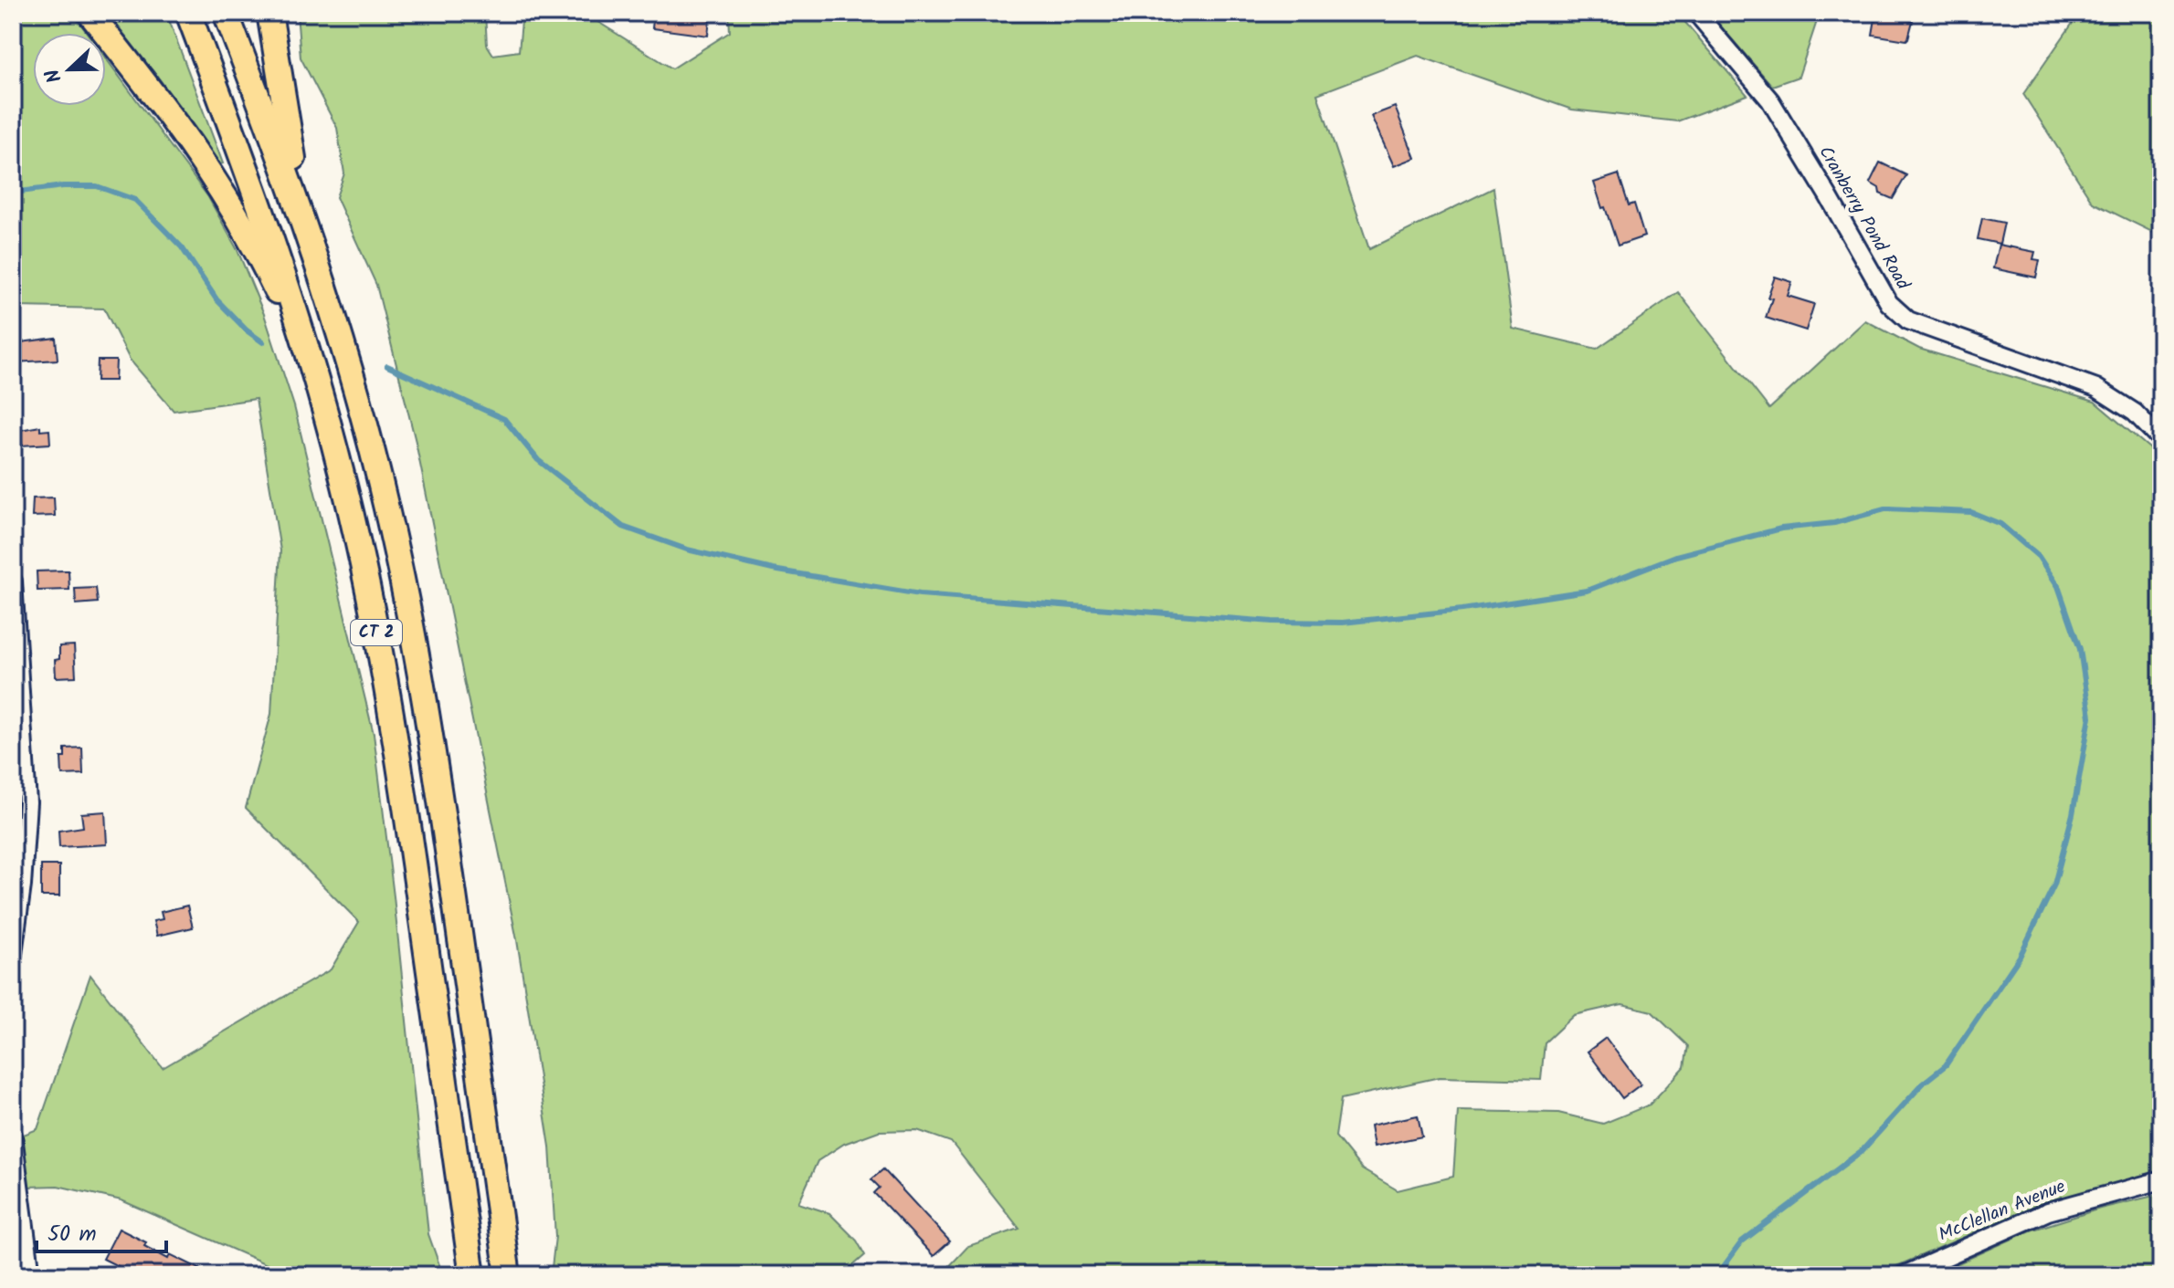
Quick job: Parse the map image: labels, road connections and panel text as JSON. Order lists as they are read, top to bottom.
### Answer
{
  "streets": {
    "highway": ["CT 2"],
    "street": ["Cranberry Pond Road", "McClellan Avenue"]
  },
  "scale_bar": "50 m",
  "north": "left"
}
